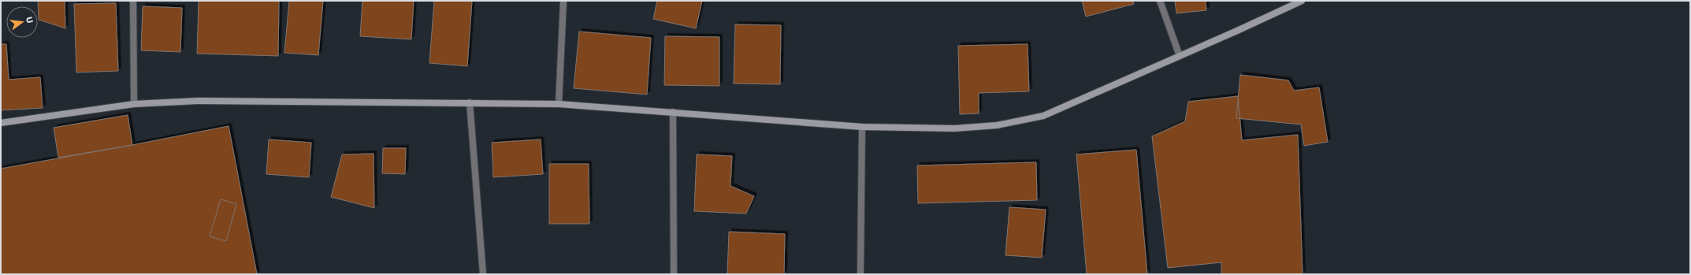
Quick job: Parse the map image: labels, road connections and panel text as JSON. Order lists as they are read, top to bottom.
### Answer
{
  "north": "right"
}
